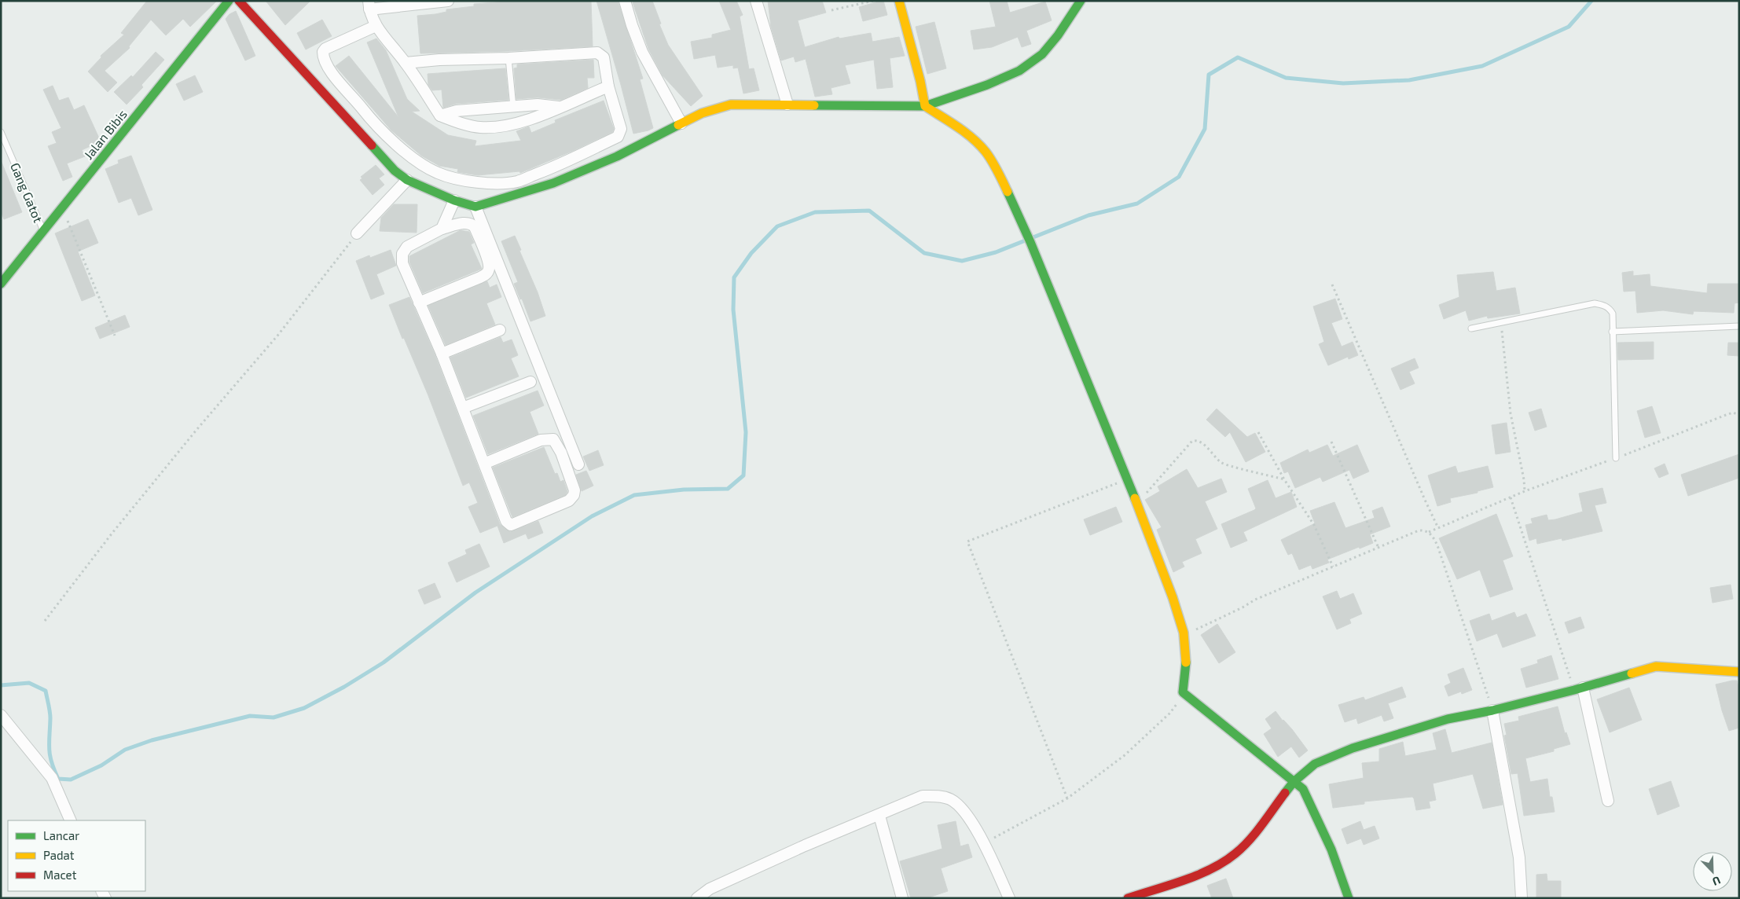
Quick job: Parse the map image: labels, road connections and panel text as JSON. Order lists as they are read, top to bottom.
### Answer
{
  "streets": {
    "street": ["Jalan Bibis"],
    "lane": ["Gang Gatot"]
  },
  "crossings": [
    ["Jalan Bibis", "Gang Gatot"]
  ],
  "legend": ["Lancar", "Padat", "Macet"],
  "north": "bottom right"
}
